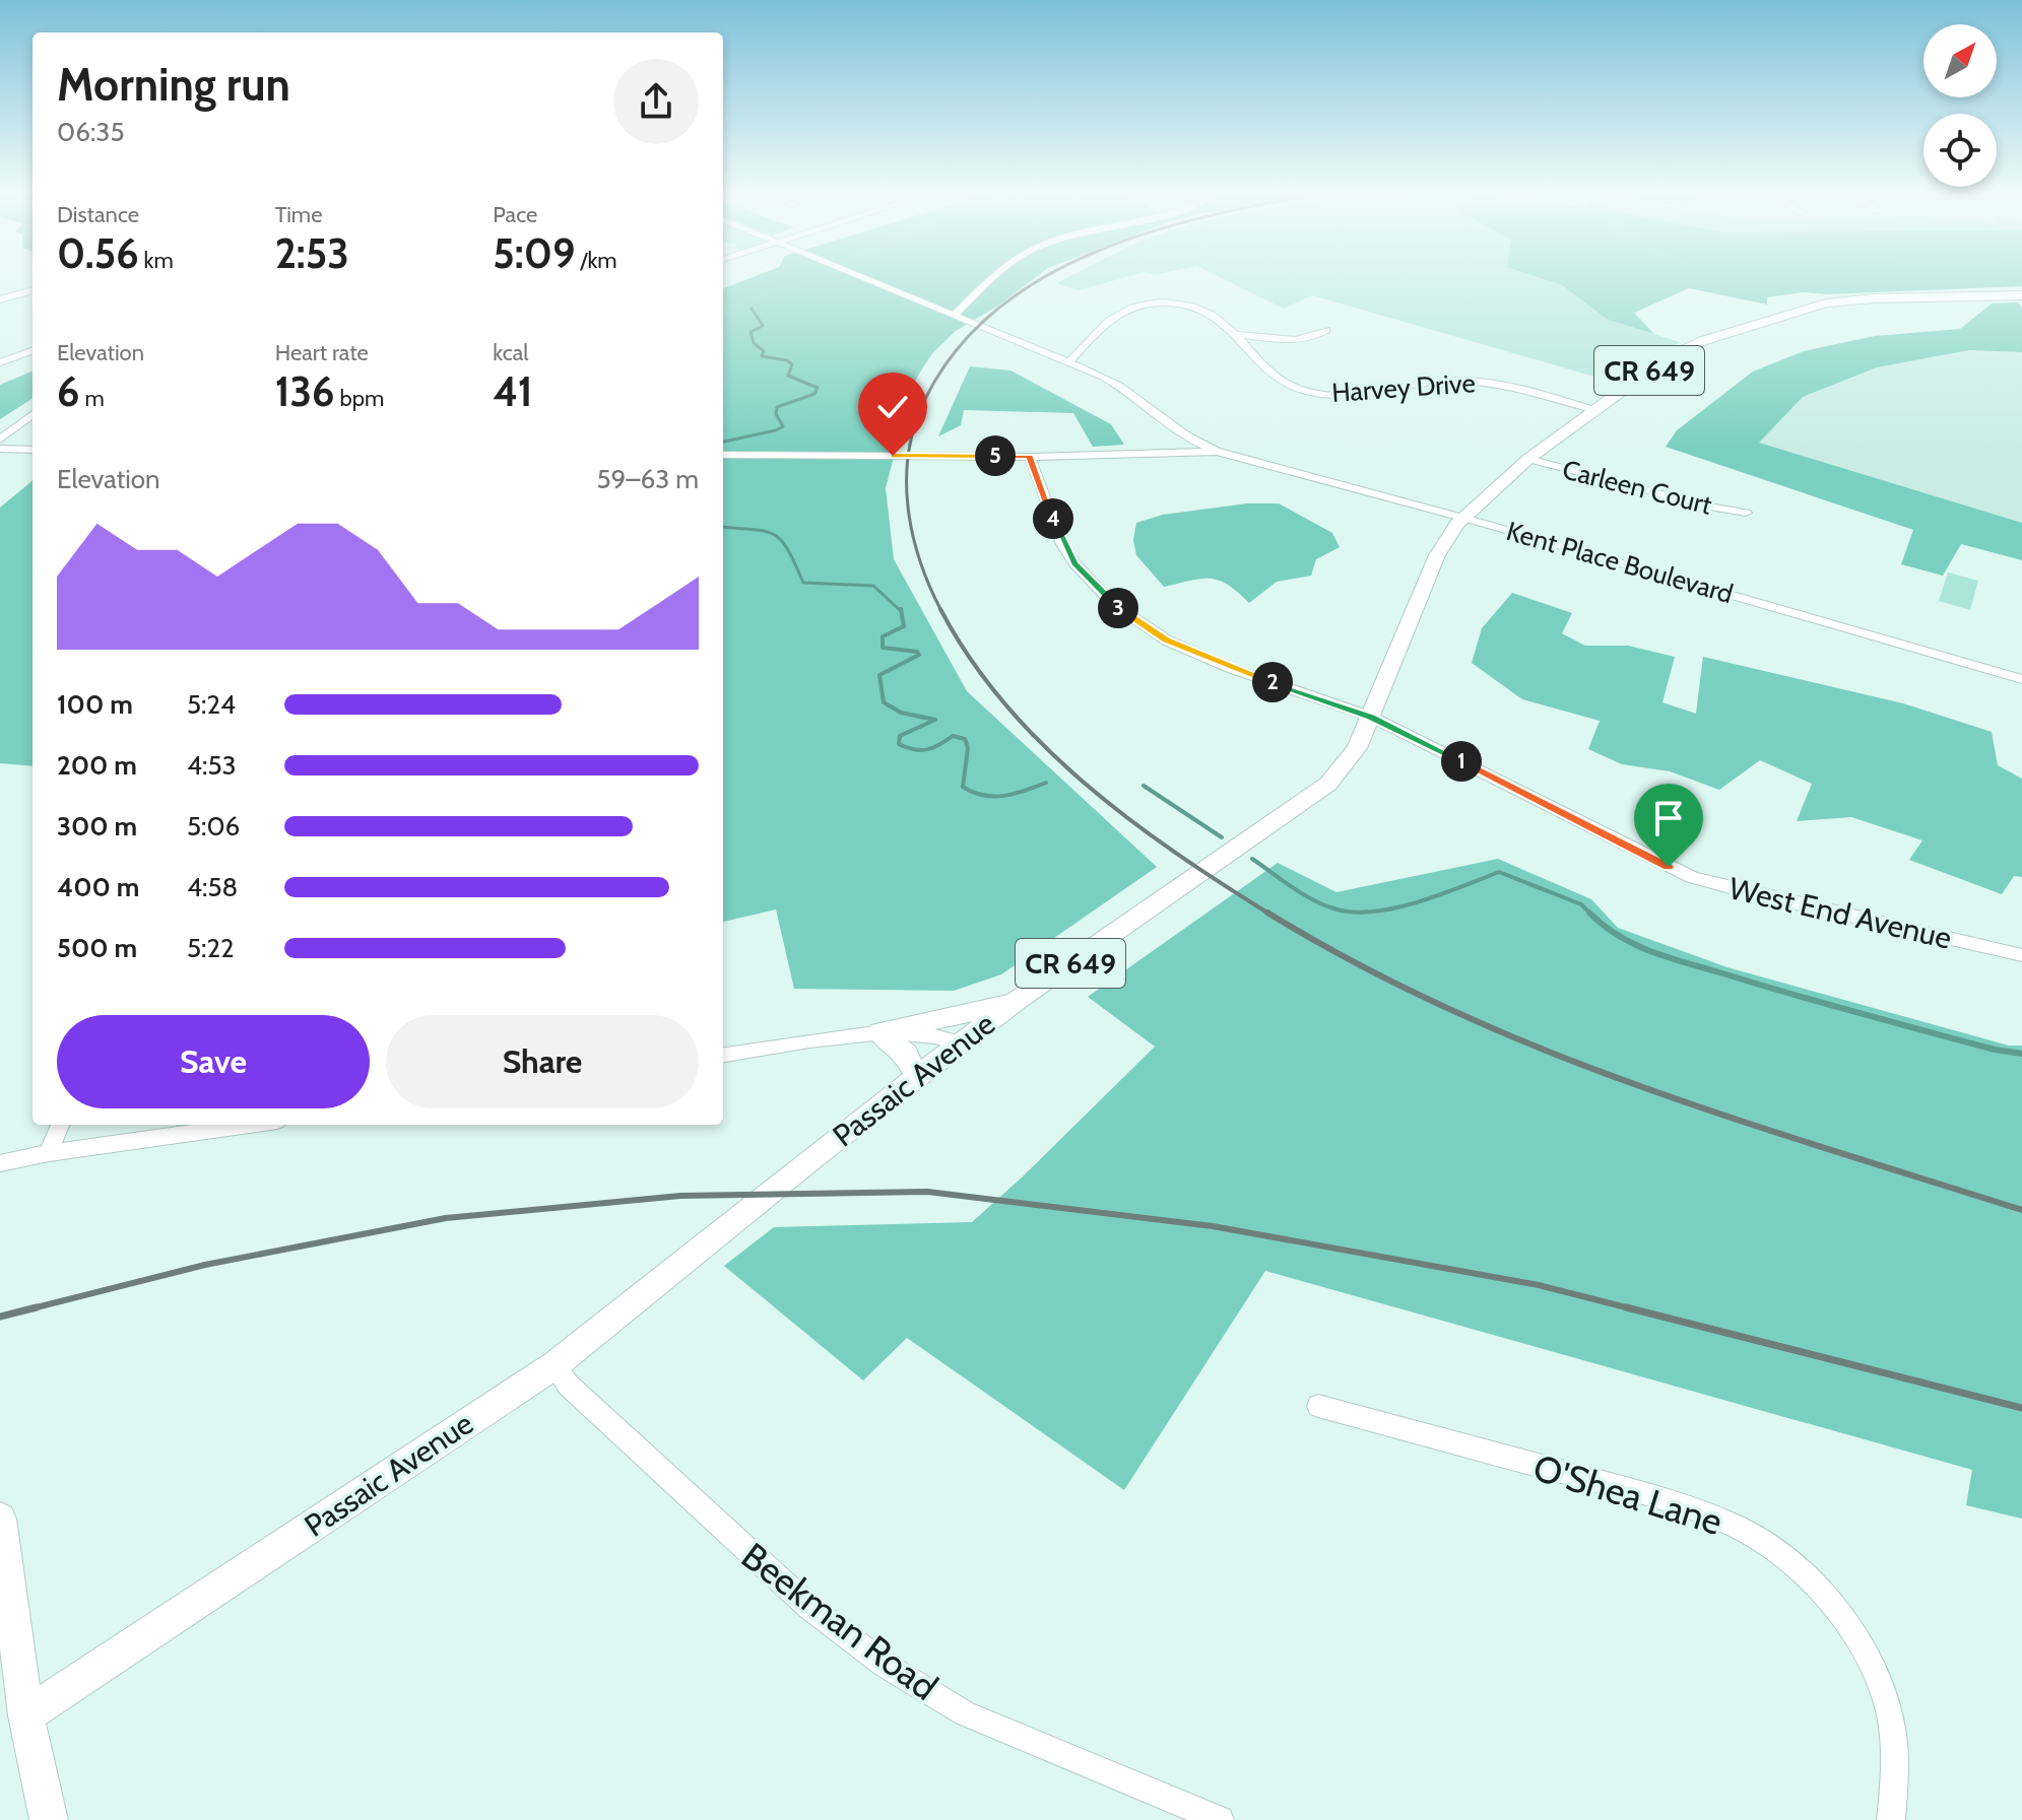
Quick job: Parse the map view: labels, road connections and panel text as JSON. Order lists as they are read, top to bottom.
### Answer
{
  "streets": {
    "main road": ["CR 649", "Passaic Avenue"],
    "street": [
      "Harvey Drive",
      "Carleen Court",
      "Kent Place Boulevard",
      "West End Avenue",
      "O'Shea Lane",
      "Beekman Road"
    ]
  },
  "crossings": [
    ["Harvey Drive", "Passaic Avenue"],
    ["Carleen Court", "Passaic Avenue"],
    ["Kent Place Boulevard", "Passaic Avenue"],
    ["West End Avenue", "Passaic Avenue"],
    ["Passaic Avenue", "Beekman Road"]
  ],
  "north": "top right",
  "page": {
    "heading": ["Morning run", "06:35"],
    "stats": [
      ["Distance", "0.56 km"],
      ["Time", "2:53"],
      ["Pace", "5:09 /km"],
      ["Elevation", "6 m"],
      ["Heart rate", "136 bpm"],
      ["kcal", "41"]
    ],
    "pins": [
      "5",
      "4",
      "3",
      "2",
      "1"
    ],
    "chart": ["Elevation", "59–63 m"],
    "list": [
      {
        "name": "100 m",
        "note": "5:24"
      },
      {
        "name": "200 m",
        "note": "4:53"
      },
      {
        "name": "300 m",
        "note": "5:06"
      },
      {
        "name": "400 m",
        "note": "4:58"
      },
      {
        "name": "500 m",
        "note": "5:22"
      }
    ],
    "buttons": ["Save", "Share"]
  }
}
